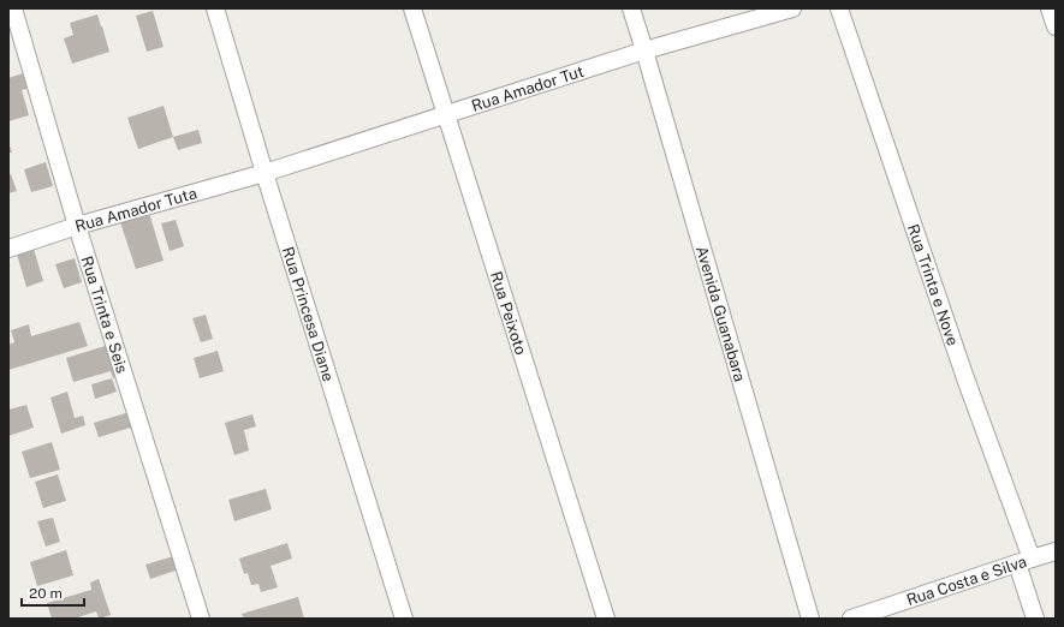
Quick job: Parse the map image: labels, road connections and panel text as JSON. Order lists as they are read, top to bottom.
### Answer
{
  "streets": {
    "street": [
      "Rua Amador Tut",
      "Rua Amador Tuta",
      "Rua Trinta e Nove",
      "Rua Trinta e Seis",
      "Rua Princesa Diane",
      "Rua Peixoto",
      "Avenida Guanabara",
      "Rua Costa e Silva"
    ]
  },
  "crossings": [
    ["Rua Amador Tut", "Rua Amador Tuta"],
    ["Rua Amador Tut", "Rua Princesa Diane"],
    ["Rua Amador Tut", "Rua Peixoto"],
    ["Rua Amador Tut", "Avenida Guanabara"],
    ["Rua Amador Tuta", "Rua Trinta e Seis"],
    ["Rua Amador Tuta", "Rua Princesa Diane"],
    ["Rua Trinta e Nove", "Rua Costa e Silva"]
  ],
  "scale_bar": "20 m"
}
